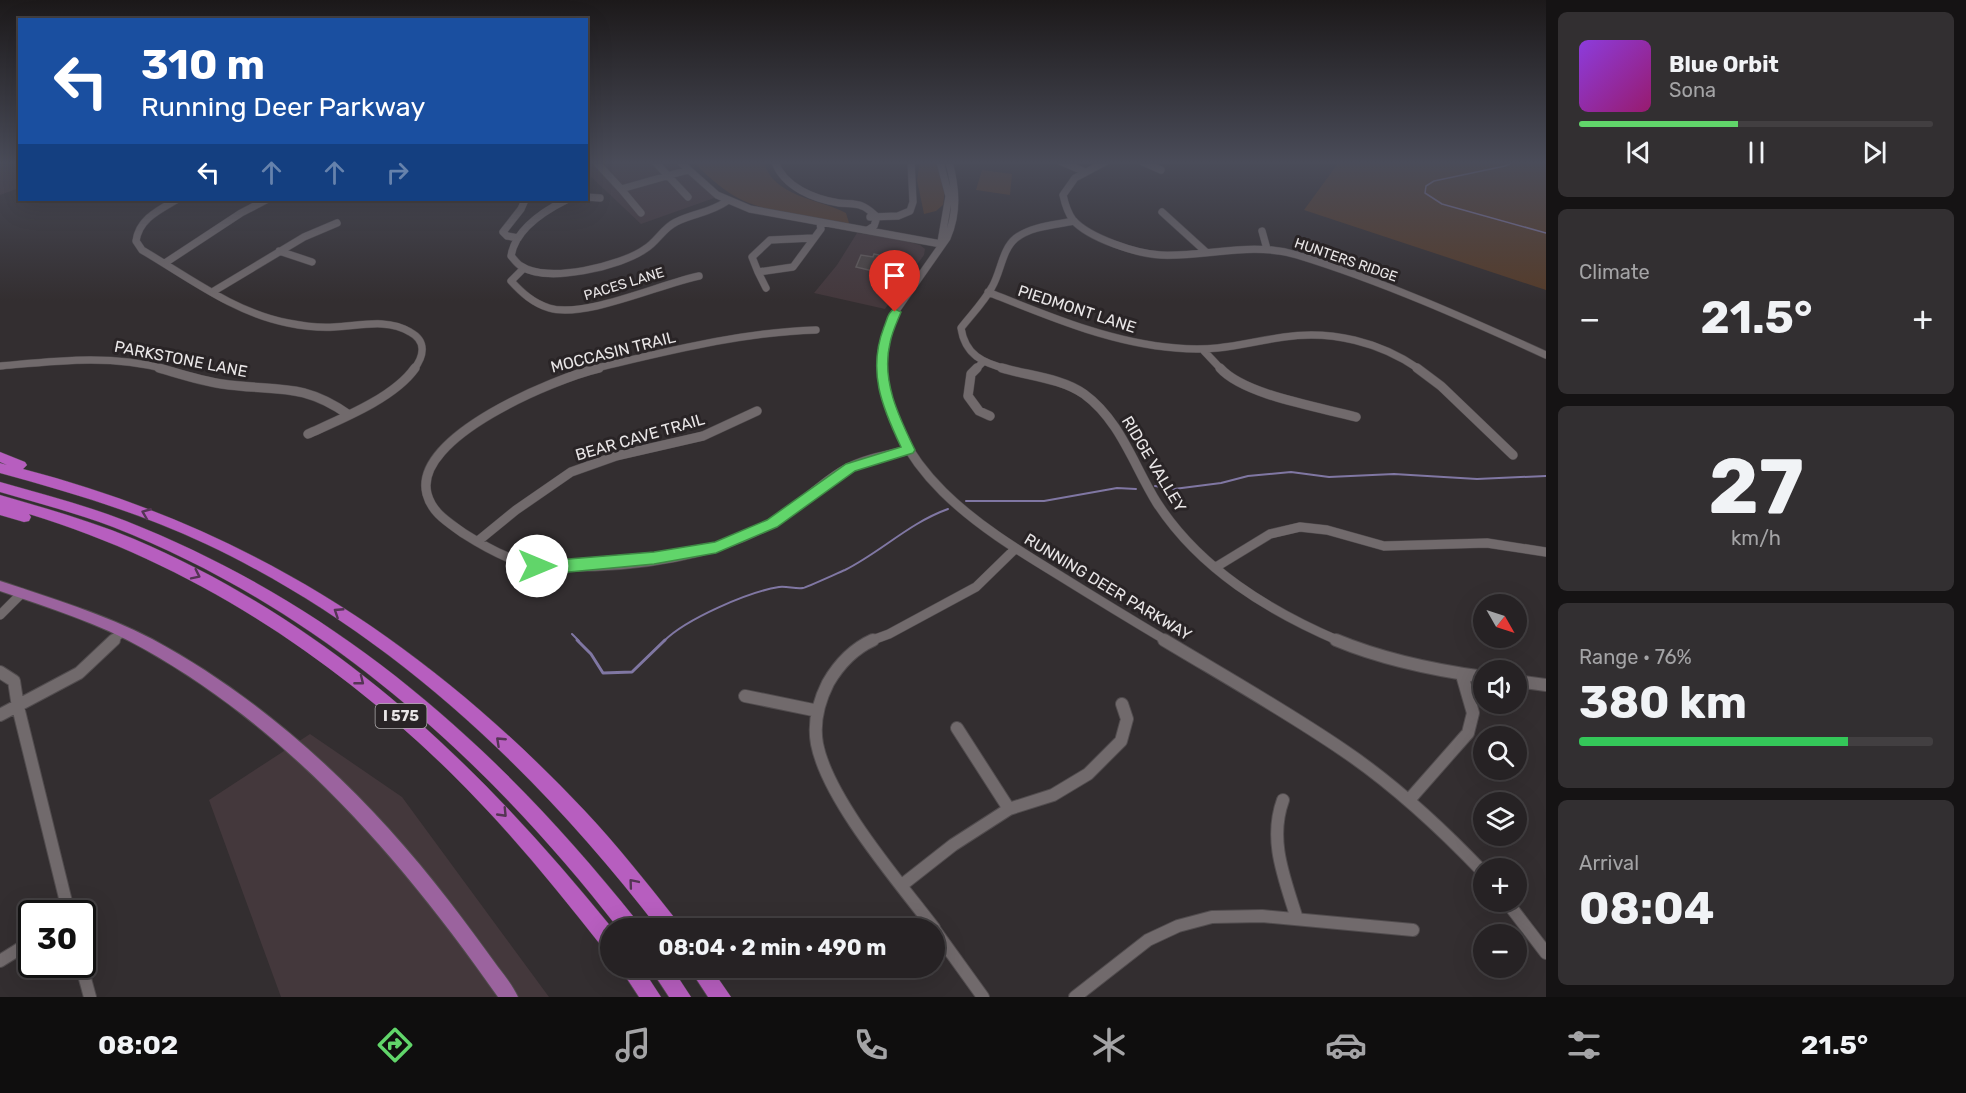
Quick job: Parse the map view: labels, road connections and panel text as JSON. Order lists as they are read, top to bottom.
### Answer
{
  "streets": {
    "highway": ["I 575"],
    "street": [
      "HUNTERS RIDGE",
      "PACES LANE",
      "PIEDMONT LANE",
      "MOCCASIN TRAIL",
      "PARKSTONE LANE",
      "BEAR CAVE TRAIL",
      "RIDGE VALLEY",
      "RUNNING DEER PARKWAY"
    ]
  },
  "crossings": [
    ["MOCCASIN TRAIL", "BEAR CAVE TRAIL"],
    ["MOCCASIN TRAIL", "RUNNING DEER PARKWAY"]
  ],
  "north": "bottom right",
  "page": {
    "turn": ["310 m", "Running Deer Parkway"],
    "song": ["Blue Orbit", "Sona"],
    "tile": [
      "Climate",
      ["27", "km/h"],
      ["Range · 76%", "380 km"],
      ["Arrival", "08:04"]
    ],
    "heat": ["−", "21.5°", "+"],
    "map_buttons": ["+", "−"],
    "limit": "30",
    "trip": "08:04 · 2 min · 490 m",
    "tabs": ["08:02", "21.5°"]
  }
}
